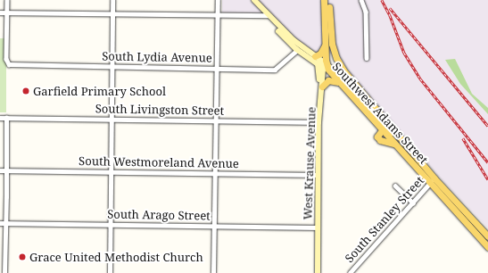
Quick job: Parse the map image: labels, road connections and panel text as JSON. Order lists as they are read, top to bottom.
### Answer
{
  "streets": {
    "main road": ["Southwest Adams Street", "West Krause Avenue"],
    "street": [
      "South Lydia Avenue",
      "South Livingston Street",
      "South Westmoreland Avenue",
      "South Arago Street",
      "South Stanley Street"
    ]
  },
  "crossings": [
    ["South Lydia Avenue", "Southwest Adams Street"],
    ["South Livingston Street", "West Krause Avenue"],
    ["Southwest Adams Street", "West Krause Avenue"],
    ["Southwest Adams Street", "South Stanley Street"],
    ["South Westmoreland Avenue", "West Krause Avenue"],
    ["West Krause Avenue", "South Arago Street"]
  ],
  "places": ["Garfield Primary School", "Grace United Methodist Church"]
}
